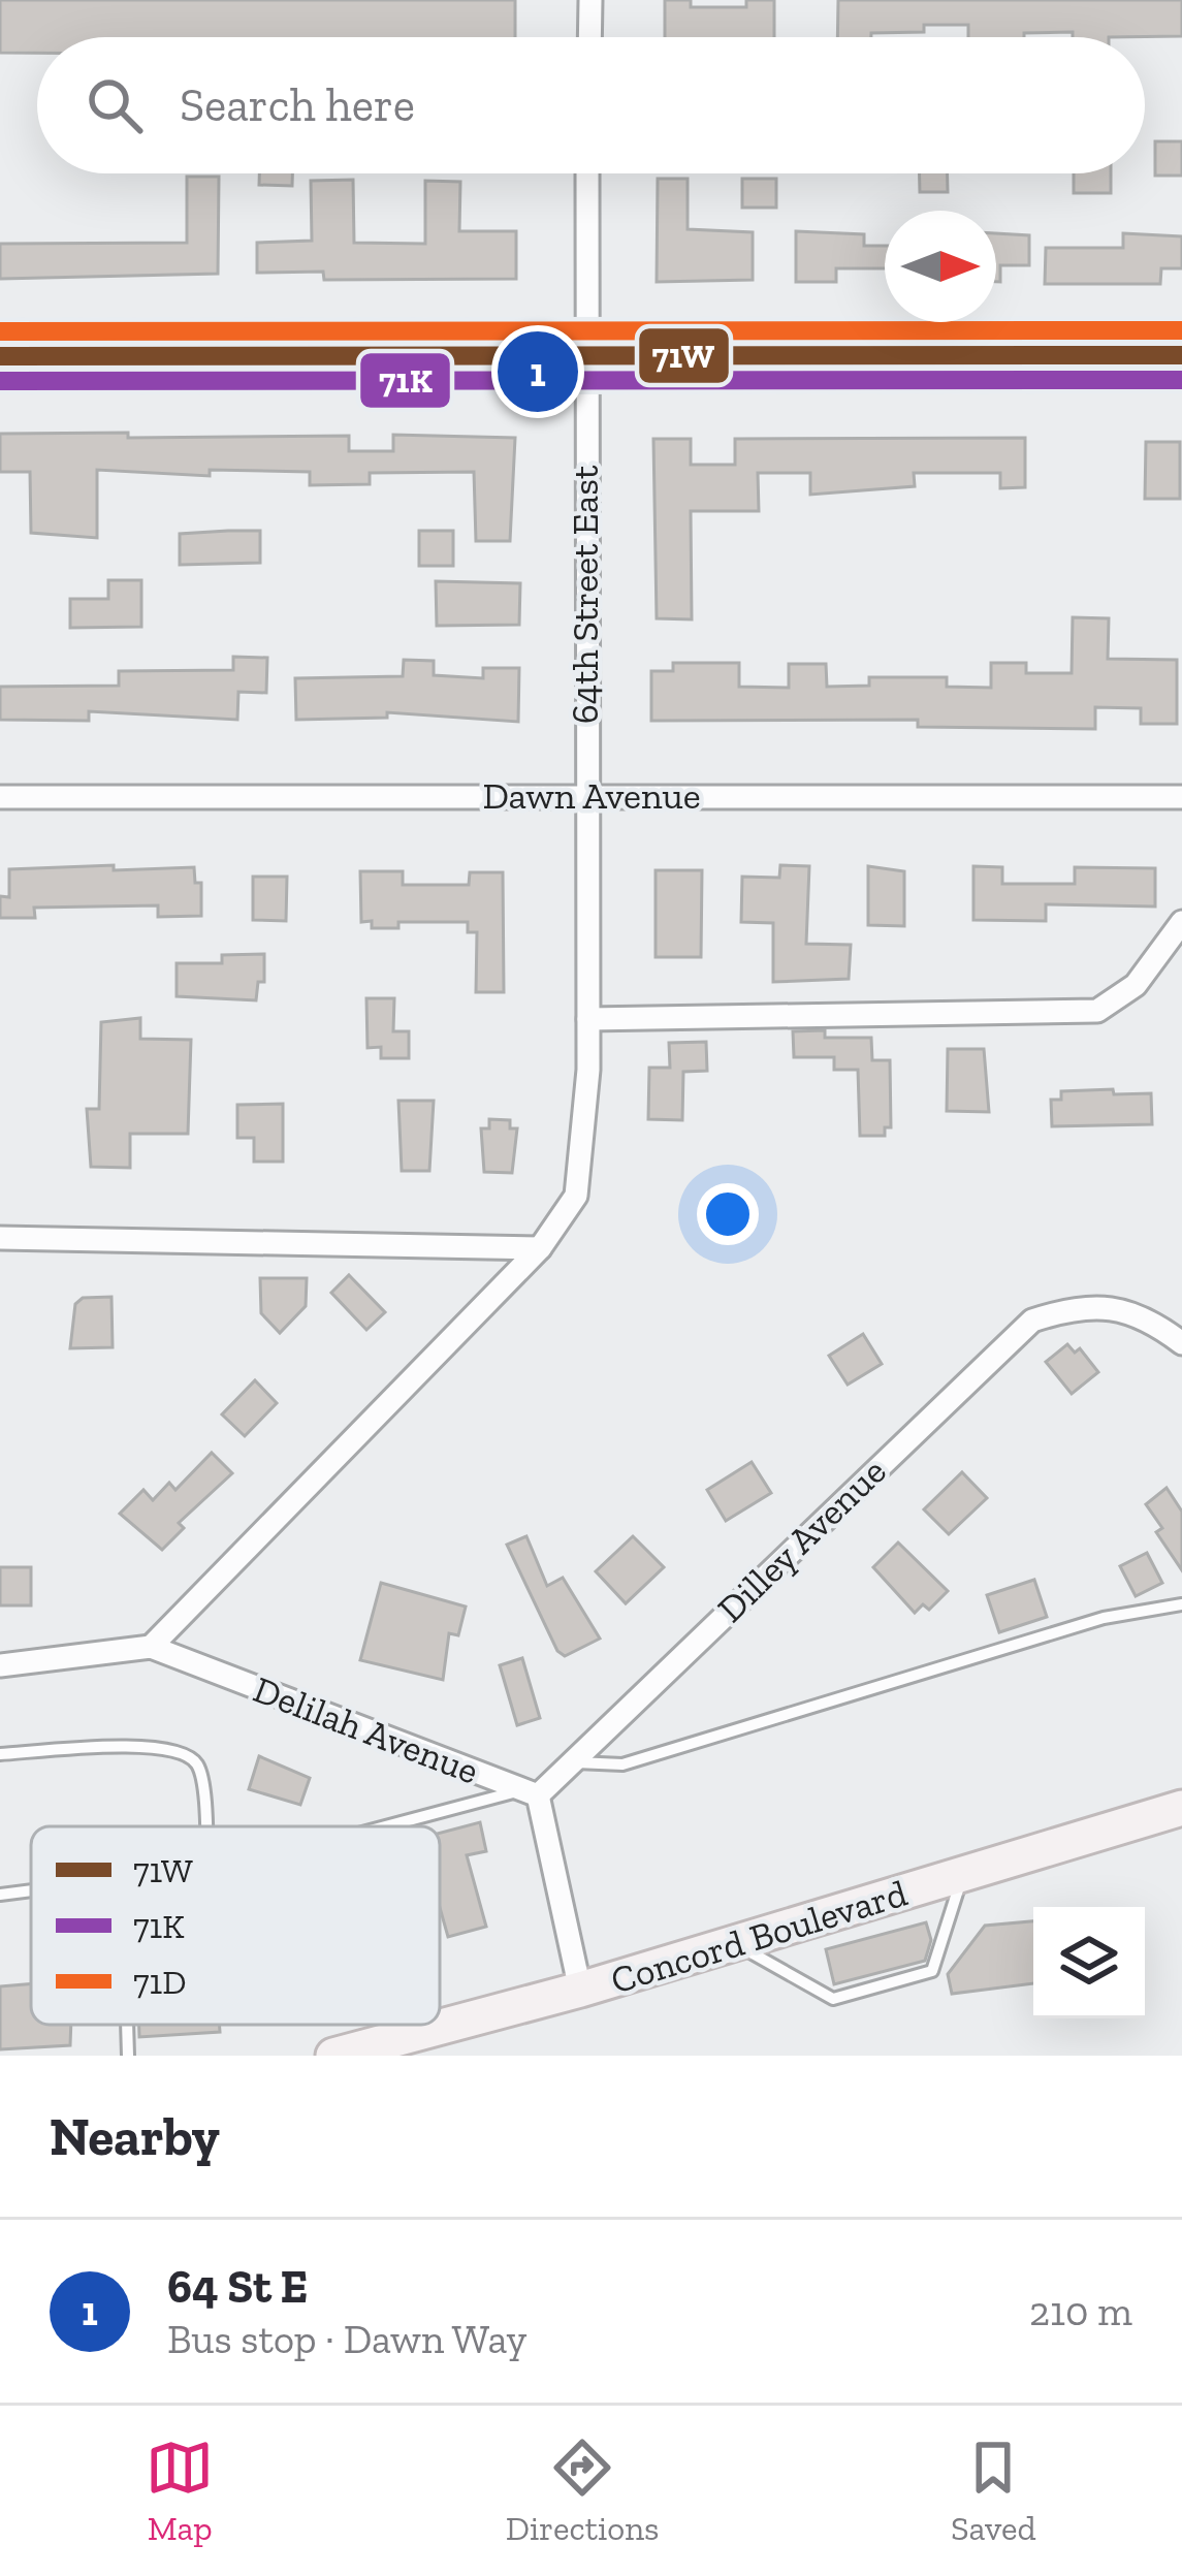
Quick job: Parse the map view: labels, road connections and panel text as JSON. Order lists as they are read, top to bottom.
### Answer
{
  "streets": {
    "main road": ["Concord Boulevard"],
    "street": [
      "64th Street East",
      "Dawn Avenue",
      "Dilley Avenue",
      "Delilah Avenue"
    ]
  },
  "crossings": [
    ["64th Street East", "Dawn Avenue"],
    ["64th Street East", "Delilah Avenue"],
    ["Dilley Avenue", "Delilah Avenue"]
  ],
  "lines": ["transit line 71D", "transit line 71W", "transit line 71K"],
  "legend": ["71W", "71K", "71D"],
  "north": "right",
  "page": {
    "search": "Search here",
    "pins": "1",
    "heading": "Nearby",
    "list": [
      {
        "mark": "1",
        "name": "64 St E",
        "note": "Bus stop · Dawn Way",
        "value": "210 m"
      }
    ],
    "nav": ["Map", "Directions", "Saved"]
  }
}
